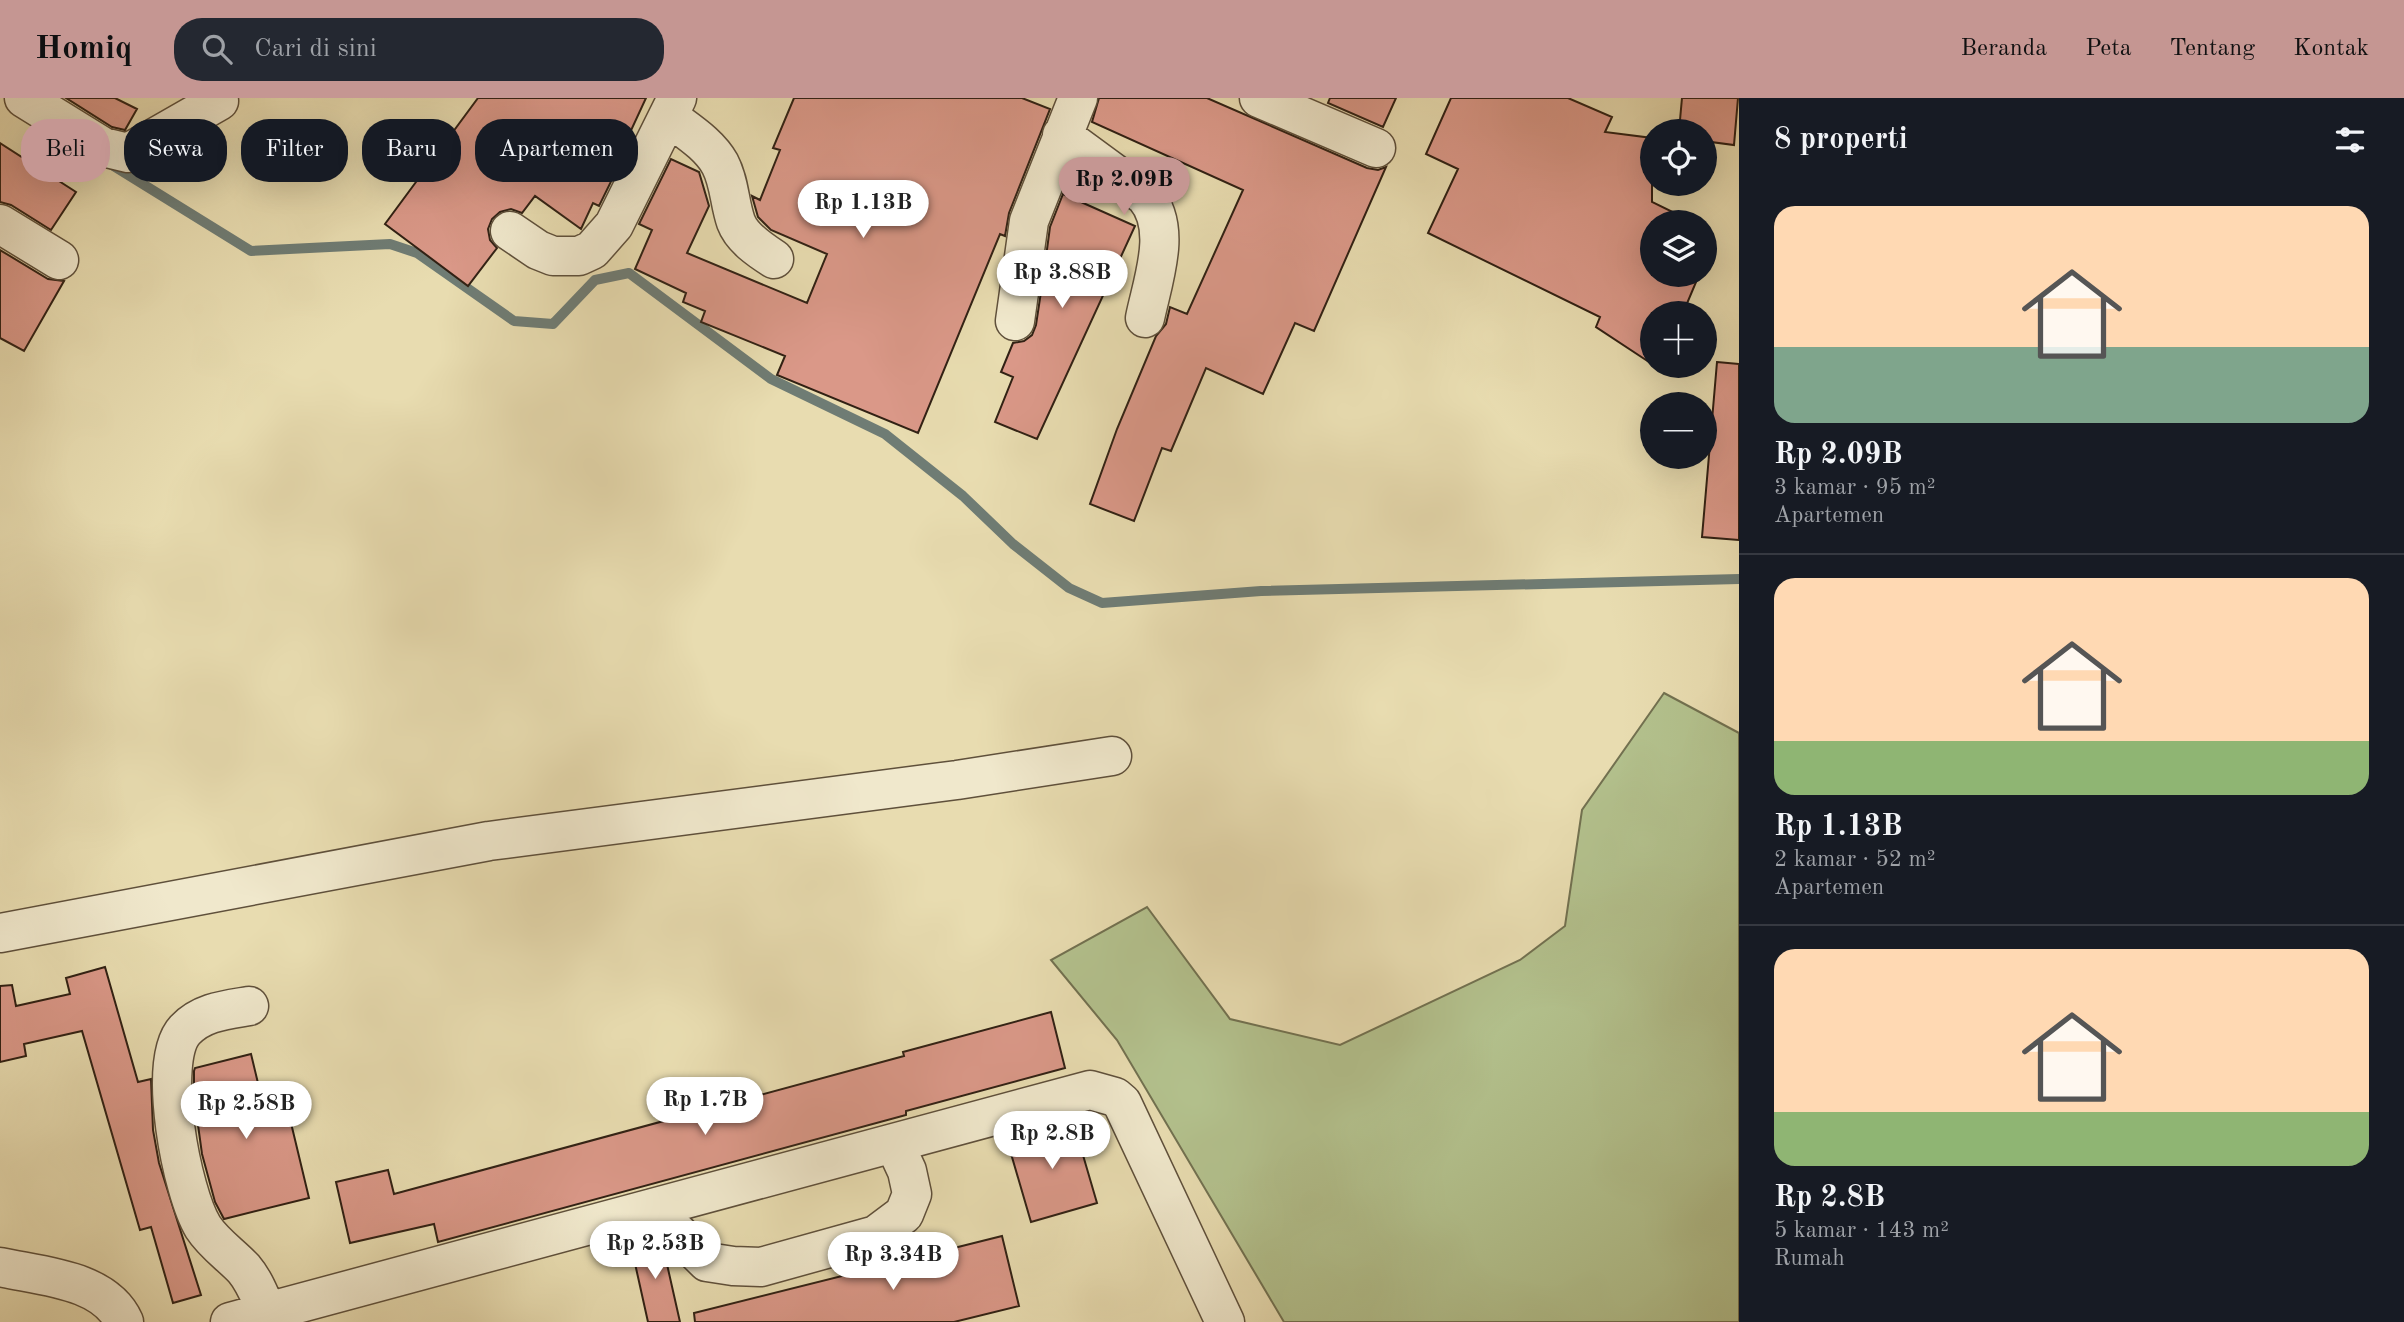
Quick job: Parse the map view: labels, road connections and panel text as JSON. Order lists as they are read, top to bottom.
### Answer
{
  "page": {
    "header": "Homiq",
    "search": "Cari di sini",
    "nav": [
      "Beranda",
      "Peta",
      "Tentang",
      "Kontak"
    ],
    "heading": "8 properti",
    "map_buttons": ["+", "−"],
    "chip": [
      "Beli",
      "Sewa",
      "Filter",
      "Baru",
      "Apartemen"
    ],
    "price": [
      "Rp 2.09B",
      "Rp 1.13B",
      "Rp 3.88B",
      "Rp 1.7B",
      "Rp 2.58B",
      "Rp 2.8B",
      "Rp 2.53B",
      "Rp 3.34B"
    ],
    "list": [
      {
        "name": "Rp 2.09B",
        "note": "3 kamar · 95 m² · Apartemen"
      },
      {
        "name": "Rp 1.13B",
        "note": "2 kamar · 52 m² · Apartemen"
      },
      {
        "name": "Rp 2.8B",
        "note": "5 kamar · 143 m² · Rumah"
      }
    ]
  }
}
